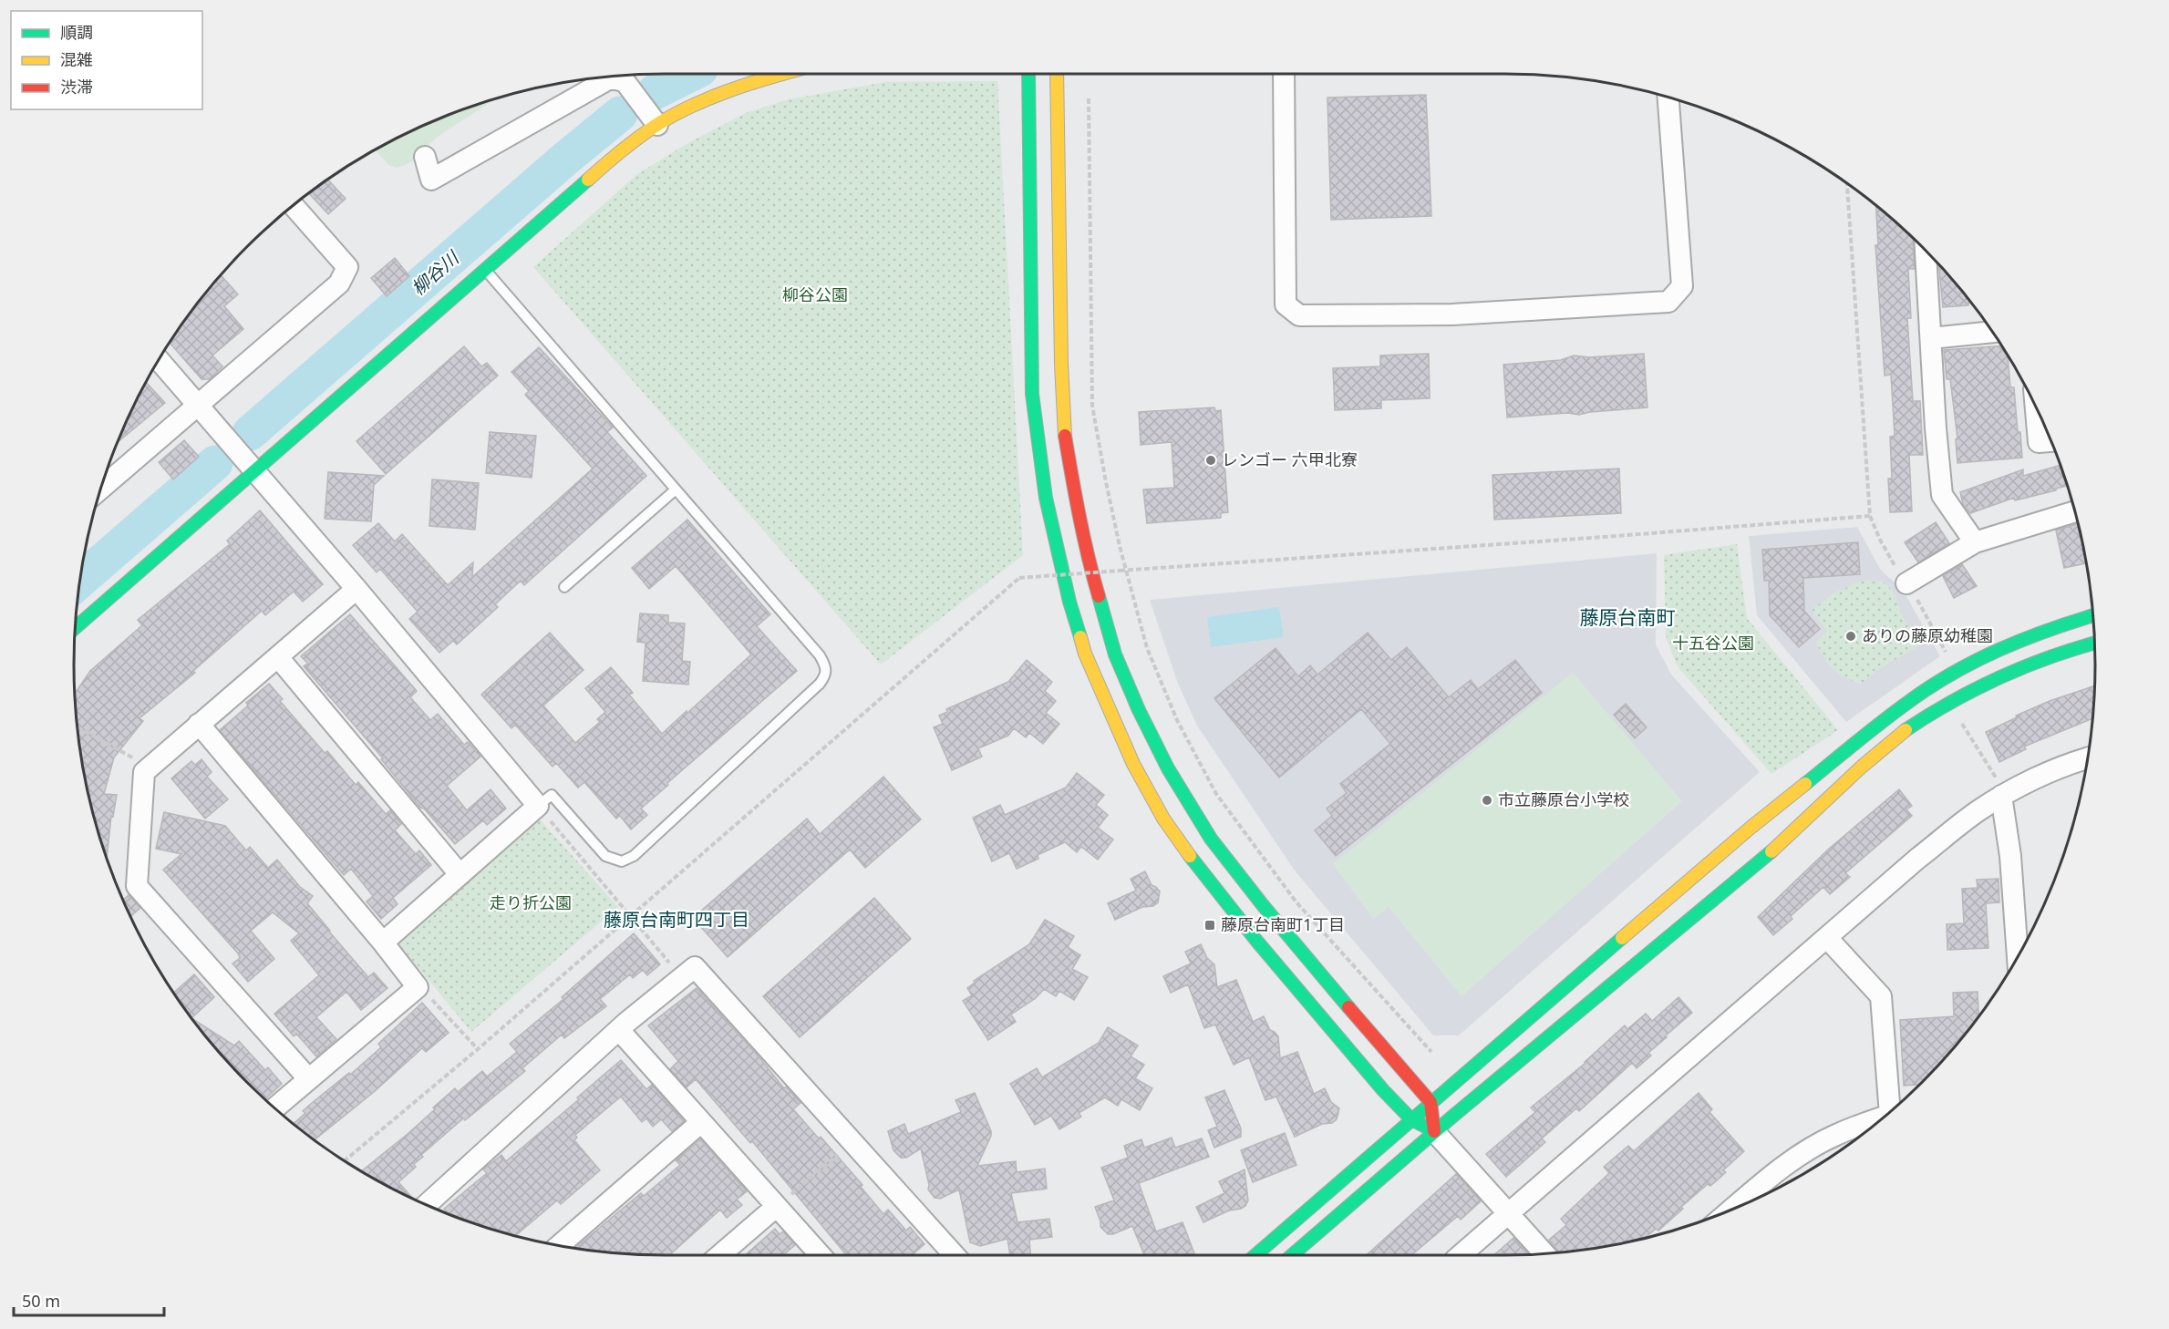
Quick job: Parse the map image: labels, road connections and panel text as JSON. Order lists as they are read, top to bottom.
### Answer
{
  "districts": ["藤原台南町", "藤原台南町四丁目"],
  "water": ["柳谷川"],
  "parks": ["柳谷公園", "十五谷公園", "走り折公園"],
  "places": {
    "other": ["レンゴー 六甲北寮", "ありの藤原幼稚園", "市立藤原台小学校"],
    "transit": ["藤原台南町1丁目"]
  },
  "legend": ["順調", "混雑", "渋滞"],
  "scale_bar": "50 m"
}
